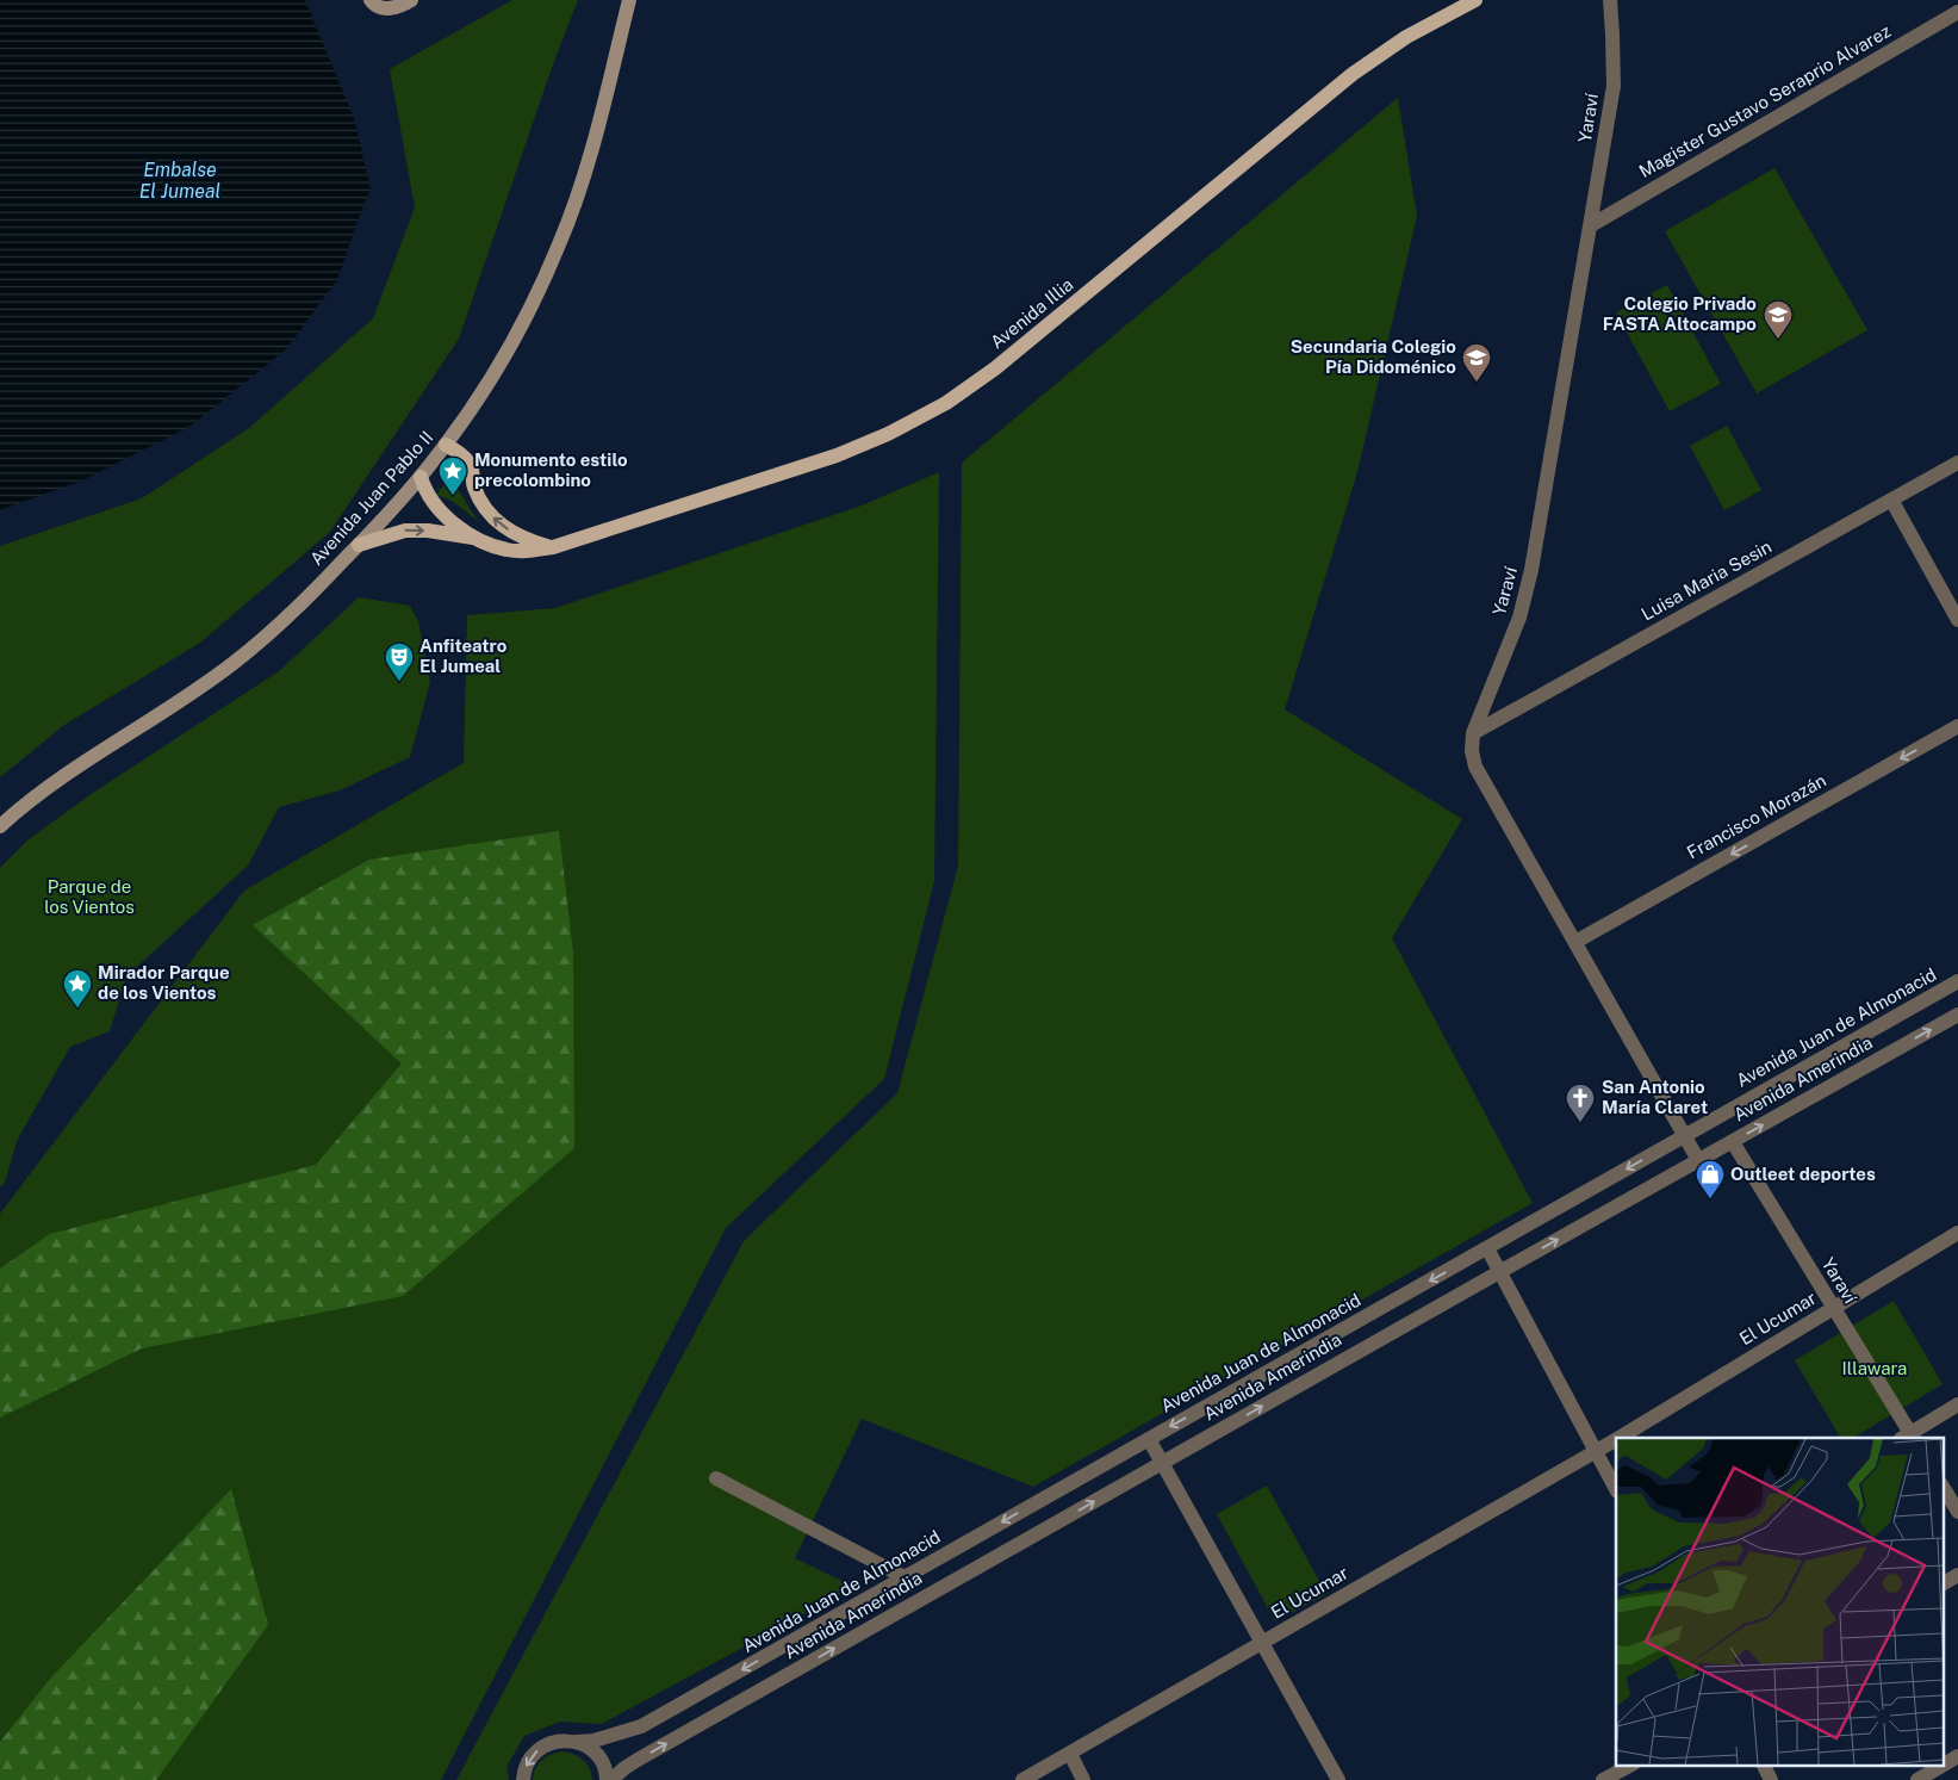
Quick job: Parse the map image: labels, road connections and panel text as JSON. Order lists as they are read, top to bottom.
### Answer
{
  "streets": {
    "main road": ["Avenida Illia", "Avenida Juan Pablo II"],
    "street": [
      "Magister Gustavo Seraprio Alvarez",
      "Yaraví",
      "Luisa Maria Sesin",
      "Francisco Morazán",
      "Avenida Juan de Almonacid",
      "Avenida Amerindia",
      "El Ucumar"
    ]
  },
  "crossings": [
    ["Magister Gustavo Seraprio Alvarez", "Yaraví"],
    ["Yaraví", "Luisa Maria Sesin"],
    ["Yaraví", "Francisco Morazán"],
    ["Yaraví", "Avenida Juan de Almonacid"],
    ["Yaraví", "Avenida Amerindia"],
    ["Yaraví", "El Ucumar"],
    ["Avenida Illia", "Avenida Juan Pablo II"]
  ],
  "one_way": ["Francisco Morazán", "Avenida Juan de Almonacid", "Avenida Amerindia"],
  "water": ["Embalse El Jumeal"],
  "parks": ["Parque de los Vientos", "Illawara"],
  "places": {
    "school or university": ["Colegio Privado FASTA Altocampo", "Secundaria Colegio Pía Didoménico"],
    "place": ["Monumento estilo precolombino", "Mirador Parque de los Vientos"],
    "theatre": ["Anfiteatro El Jumeal"],
    "church": ["San Antonio María Claret"],
    "shop": ["Outleet deportes"]
  }
}
